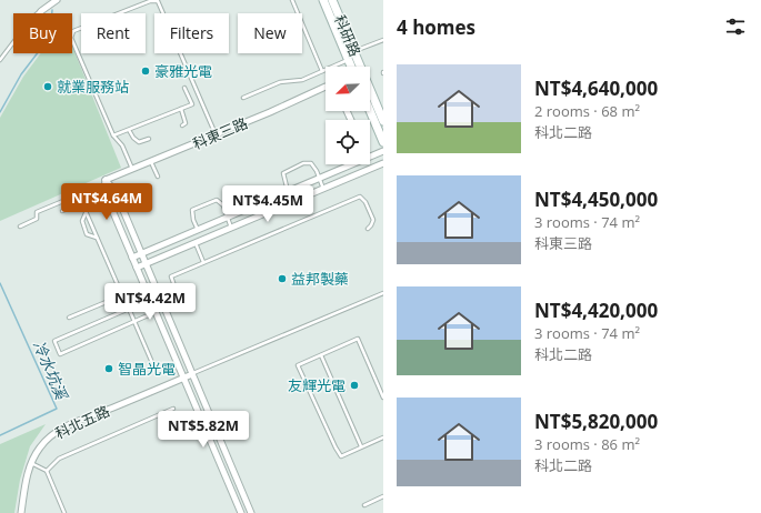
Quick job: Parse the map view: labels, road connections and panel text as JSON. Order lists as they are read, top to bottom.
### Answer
{
  "streets": {
    "street": ["科研路", "科東三路", "科北五路"]
  },
  "water": ["冷水坑溪"],
  "places": [
    "豪雅光電",
    "就業服務站",
    "益邦製藥",
    "智晶光電",
    "友輝光電"
  ],
  "north": "bottom left",
  "page": {
    "heading": "4 homes",
    "chip": [
      "Buy",
      "Rent",
      "Filters",
      "New"
    ],
    "list": [
      {
        "name": "NT$4,640,000",
        "note": "2 rooms · 68 m² · 科北二路"
      },
      {
        "name": "NT$4,450,000",
        "note": "3 rooms · 74 m² · 科東三路"
      },
      {
        "name": "NT$4,420,000",
        "note": "3 rooms · 74 m² · 科北二路"
      },
      {
        "name": "NT$5,820,000",
        "note": "3 rooms · 86 m² · 科北二路"
      }
    ],
    "price": [
      "NT$4.64M",
      "NT$4.45M",
      "NT$4.42M",
      "NT$5.82M"
    ]
  }
}
